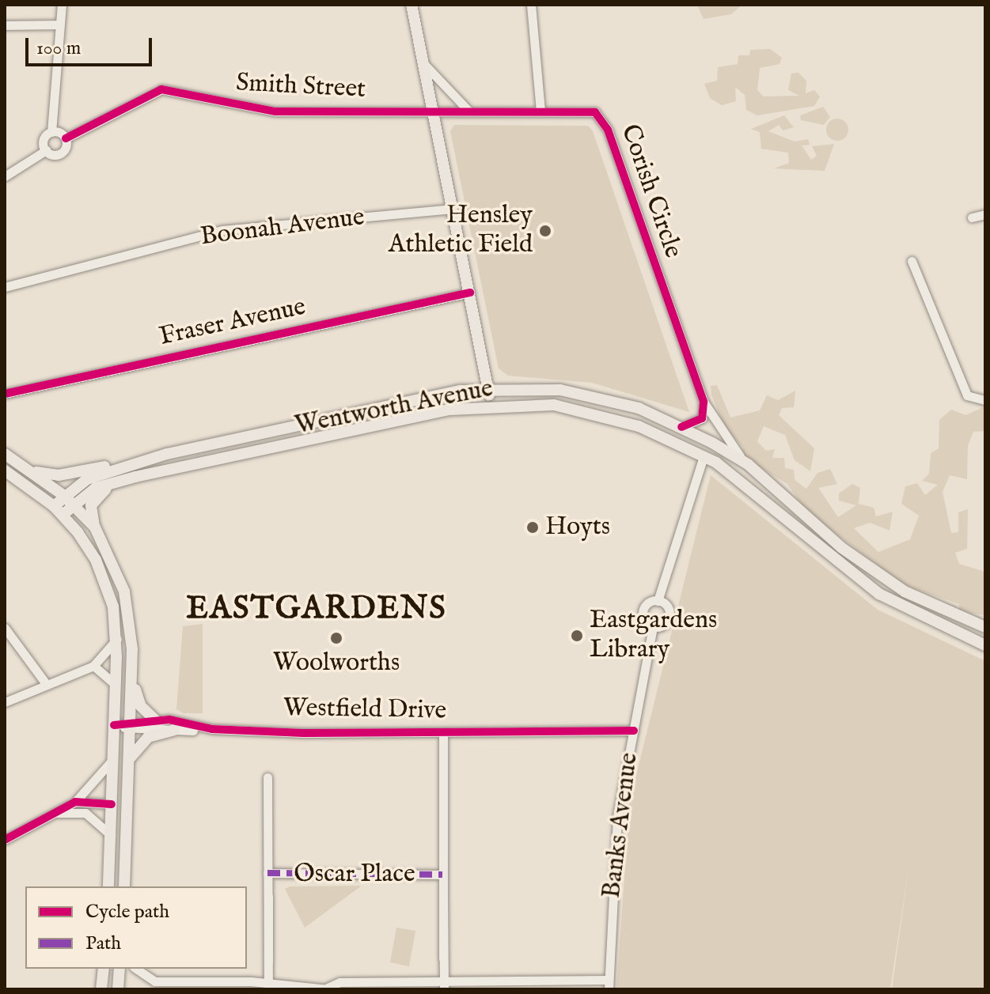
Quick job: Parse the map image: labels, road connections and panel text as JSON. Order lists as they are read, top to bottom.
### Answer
{
  "streets": {
    "main road": ["Wentworth Avenue"],
    "street": [
      "Smith Street",
      "Corish Circle",
      "Boonah Avenue",
      "Fraser Avenue",
      "Westfield Drive",
      "Banks Avenue",
      "Oscar Place"
    ]
  },
  "crossings": [
    ["Smith Street", "Corish Circle"],
    ["Corish Circle", "Wentworth Avenue"],
    ["Westfield Drive", "Banks Avenue"]
  ],
  "districts": ["EASTGARDENS"],
  "places": [
    "Hensley Athletic Field",
    "Hoyts",
    "Eastgardens Library",
    "Woolworths"
  ],
  "legend": ["Cycle path", "Path"],
  "scale_bar": "100 m"
}
